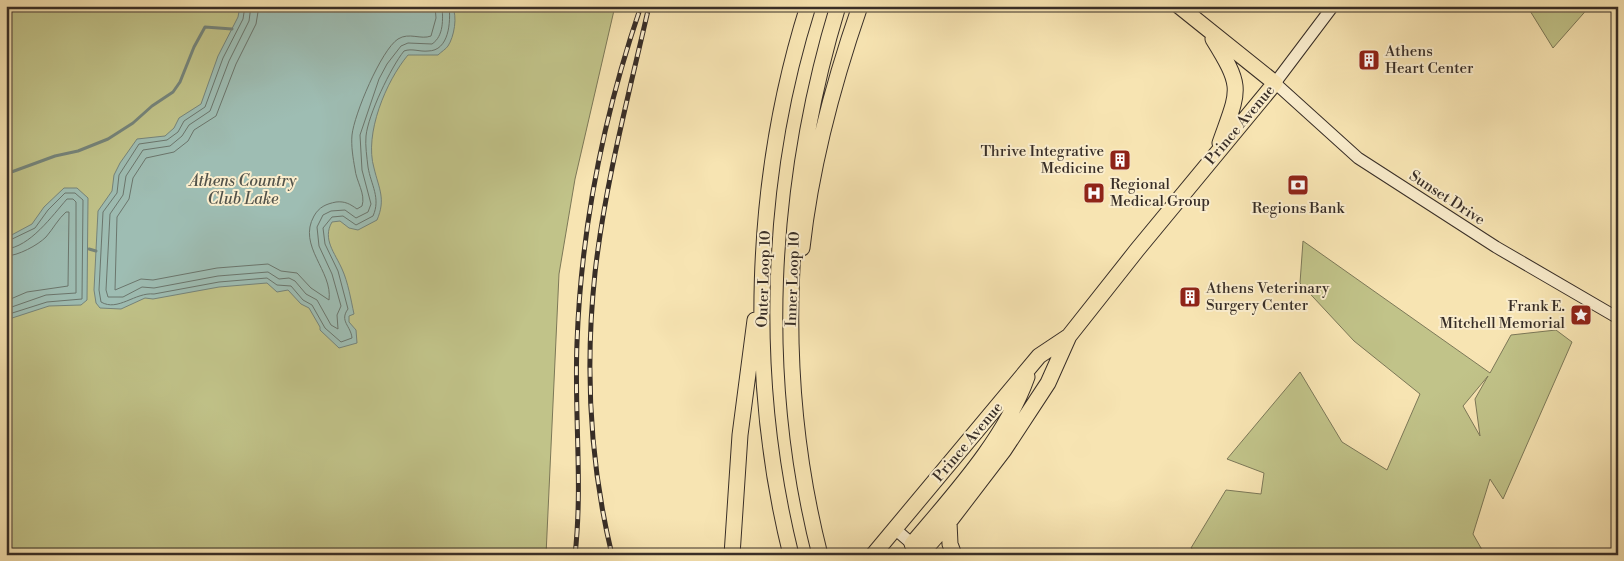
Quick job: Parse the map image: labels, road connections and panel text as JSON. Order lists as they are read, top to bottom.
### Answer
{
  "streets": {
    "highway": ["Prince Avenue", "Outer Loop 10", "Inner Loop 10"],
    "street": ["Sunset Drive"]
  },
  "crossings": [
    ["Prince Avenue", "Sunset Drive"]
  ],
  "water": ["Athens Country Club Lake"],
  "places": {
    "building": ["Athens Heart Center", "Thrive Integrative Medicine", "Athens Veterinary Surgery Center"],
    "bank": ["Regions Bank"],
    "hospital": ["Regional Medical Group"],
    "place": ["Frank E. Mitchell Memorial"]
  }
}
